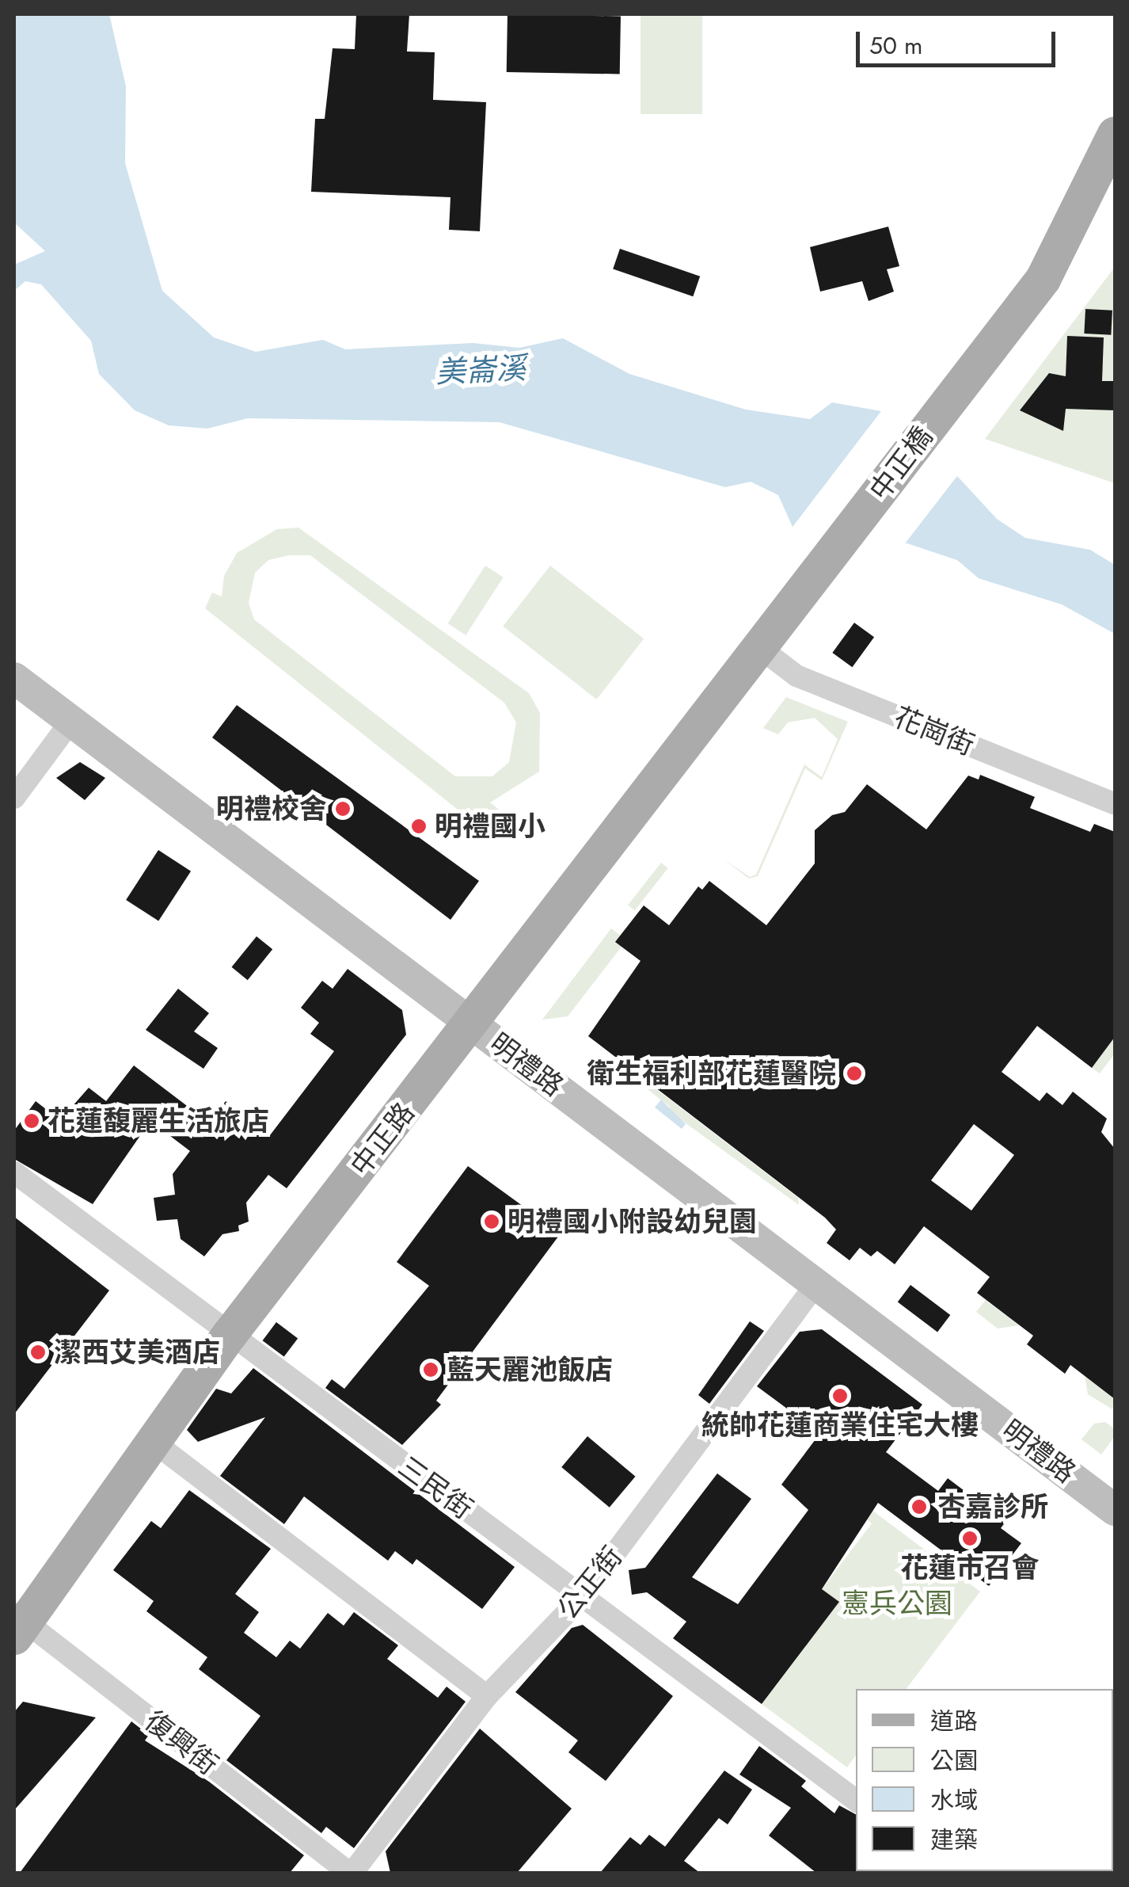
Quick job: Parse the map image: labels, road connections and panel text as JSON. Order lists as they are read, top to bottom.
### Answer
{
  "streets": {
    "main road": ["中正橋", "中正路"],
    "street": [
      "花崗街",
      "明禮路",
      "三民街",
      "公正街",
      "復興街"
    ]
  },
  "crossings": [
    ["中正橋", "花崗街"],
    ["中正橋", "中正路"],
    ["花崗街", "中正路"],
    ["明禮路", "中正路"],
    ["明禮路", "公正街"],
    ["中正路", "三民街"],
    ["中正路", "復興街"],
    ["三民街", "公正街"],
    ["公正街", "復興街"]
  ],
  "water": ["美崙溪"],
  "parks": ["憲兵公園"],
  "places": [
    "明禮校舍",
    "明禮國小",
    "衛生福利部花蓮醫院",
    "花蓮馥麗生活旅店",
    "明禮國小附設幼兒園",
    "潔西艾美酒店",
    "藍天麗池飯店",
    "統帥花蓮商業住宅大樓",
    "杏嘉診所",
    "花蓮市召會"
  ],
  "legend": [
    "道路",
    "公園",
    "水域",
    "建築"
  ],
  "scale_bar": "50 m"
}
